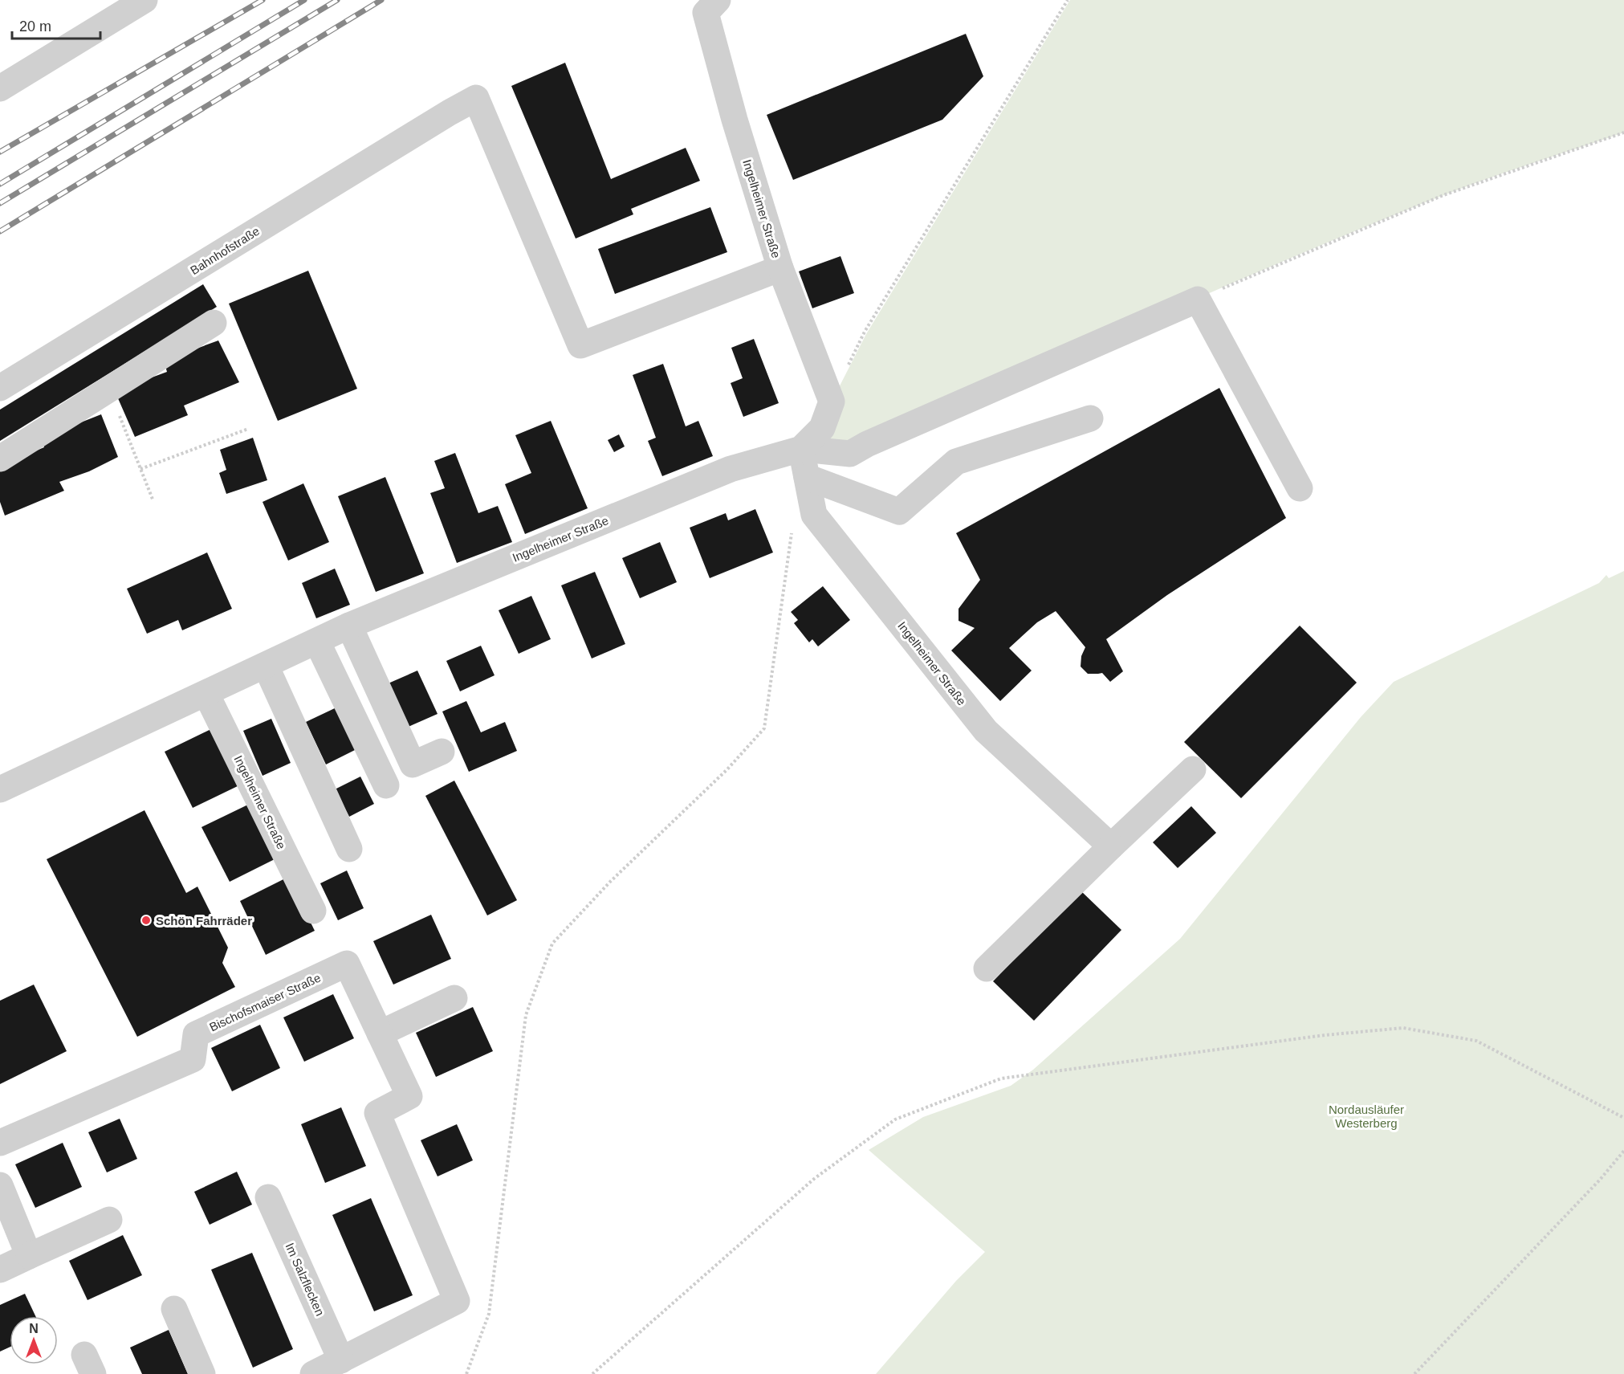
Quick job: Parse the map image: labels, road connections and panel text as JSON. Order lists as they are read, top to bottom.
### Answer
{
  "streets": {
    "street": [
      "Ingelheimer Straße",
      "Bahnhofstraße",
      "Bischofsmaiser Straße",
      "Im Salzflecken"
    ]
  },
  "crossings": [
    ["Ingelheimer Straße", "Bahnhofstraße"],
    ["Bischofsmaiser Straße", "Im Salzflecken"]
  ],
  "parks": ["Nordausläufer Westerberg"],
  "places": ["Schön Fahrräder"],
  "scale_bar": "20 m",
  "north": "top"
}
